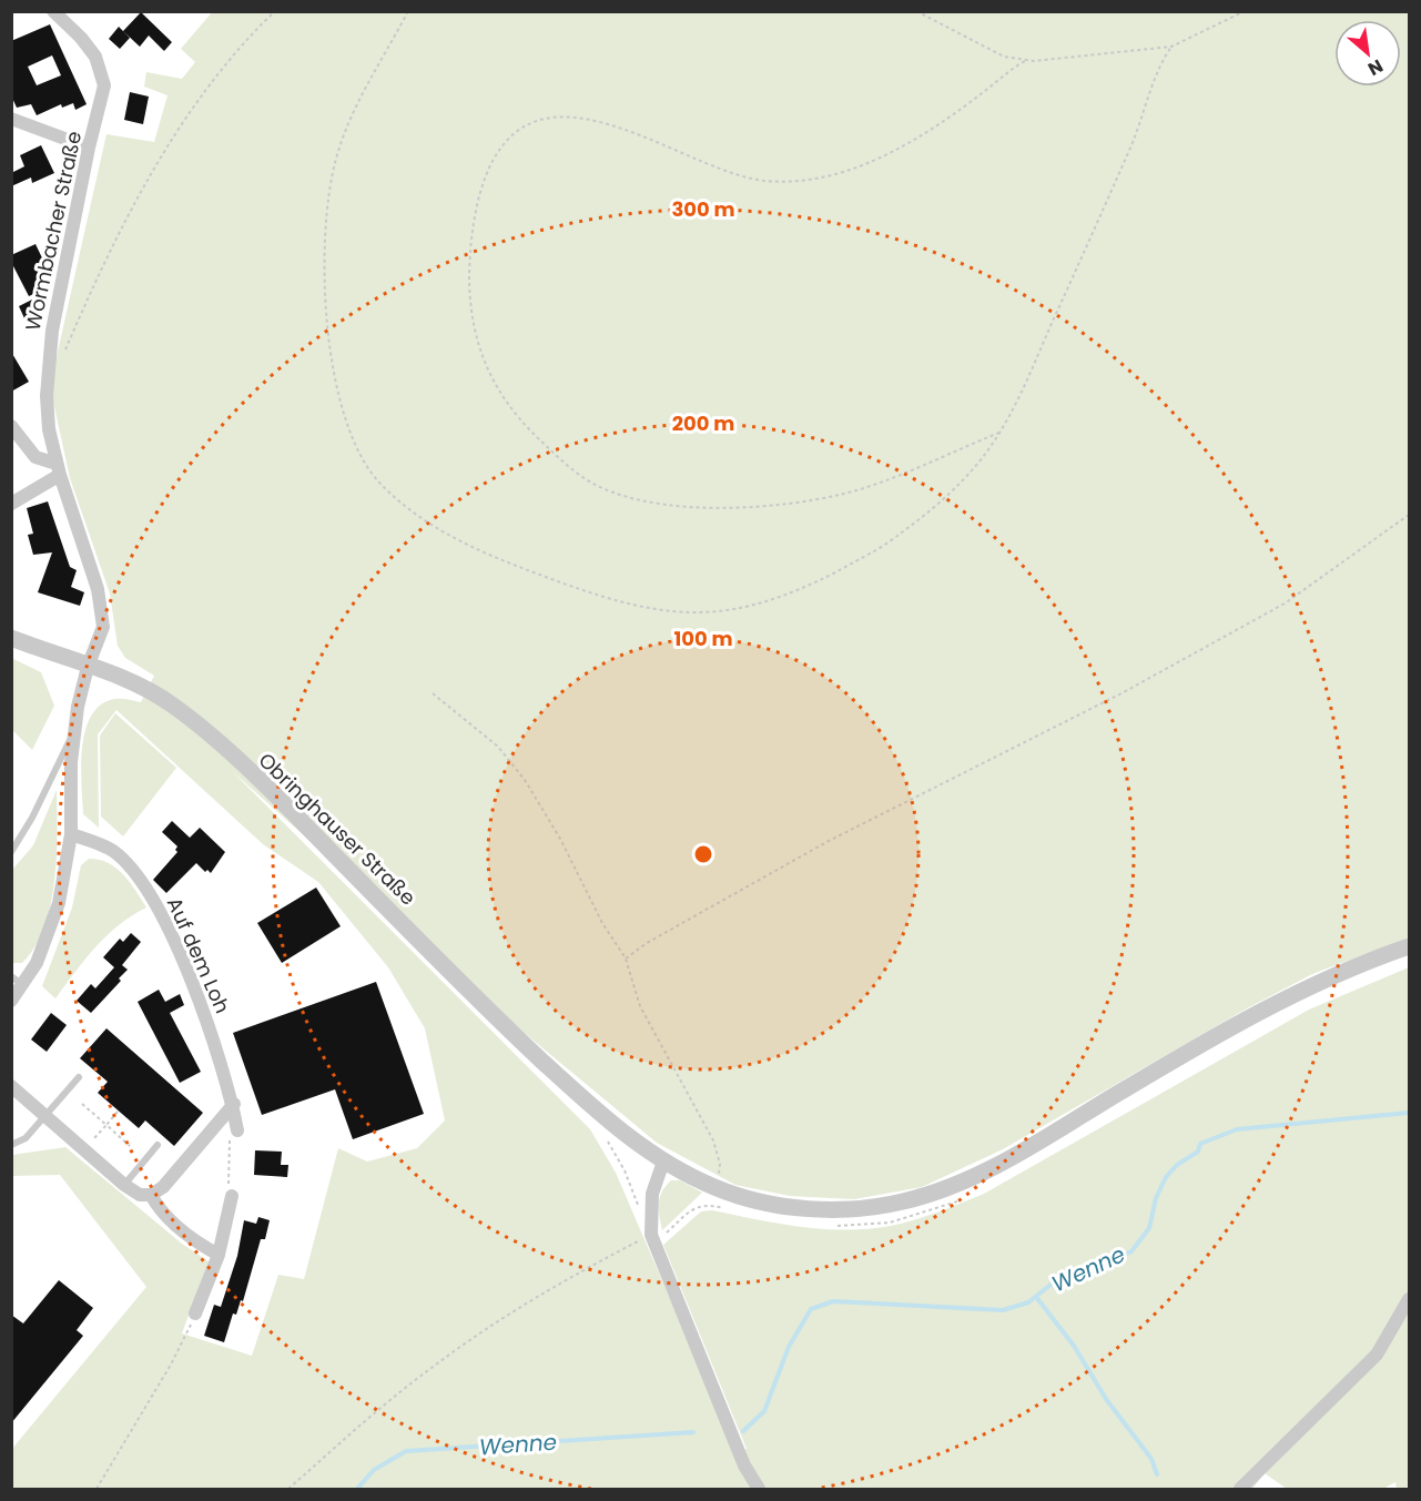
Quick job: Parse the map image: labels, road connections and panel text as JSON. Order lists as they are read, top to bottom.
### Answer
{
  "streets": {
    "street": ["Wormbacher Straße", "Obringhauser Straße", "Auf dem Loh"]
  },
  "crossings": [
    ["Wormbacher Straße", "Obringhauser Straße"]
  ],
  "water": ["Wenne"],
  "north": "bottom right",
  "rings": ["300 m", "200 m", "100 m"]
}
